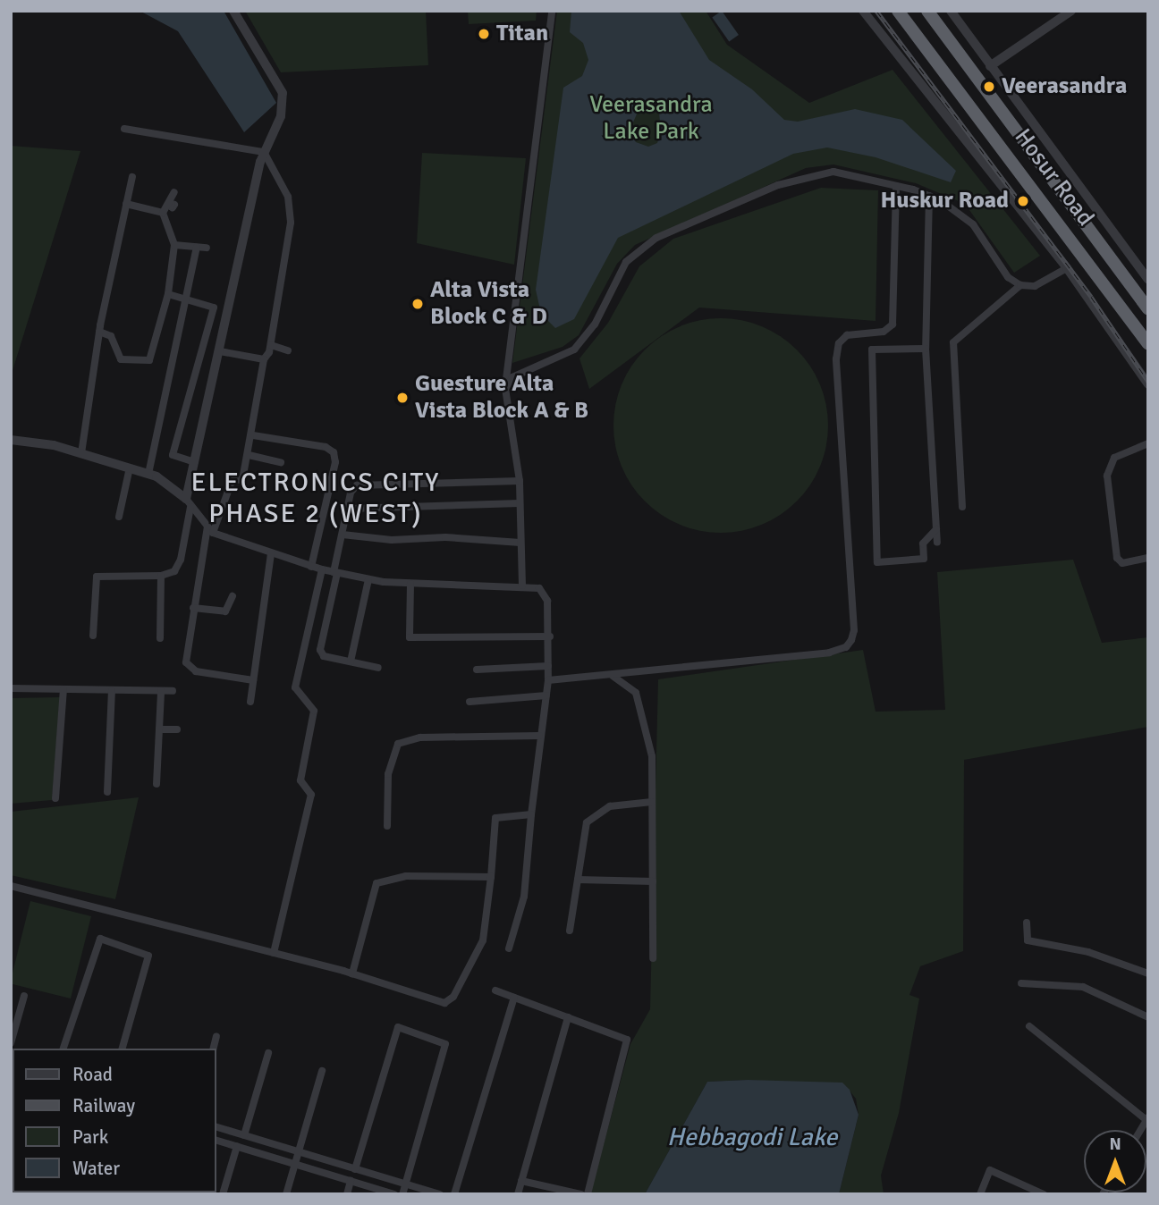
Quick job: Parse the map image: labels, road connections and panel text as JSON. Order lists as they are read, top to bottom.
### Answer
{
  "streets": {
    "highway": ["Hosur Road"]
  },
  "districts": ["ELECTRONICS CITY PHASE 2 (WEST)"],
  "water": ["Hebbagodi Lake"],
  "parks": ["Veerasandra Lake Park"],
  "places": [
    "Titan",
    "Veerasandra",
    "Huskur Road",
    "Alta Vista Block C & D",
    "Guesture Alta Vista Block A & B"
  ],
  "legend": [
    "Road",
    "Railway",
    "Park",
    "Water"
  ],
  "north": "top"
}
